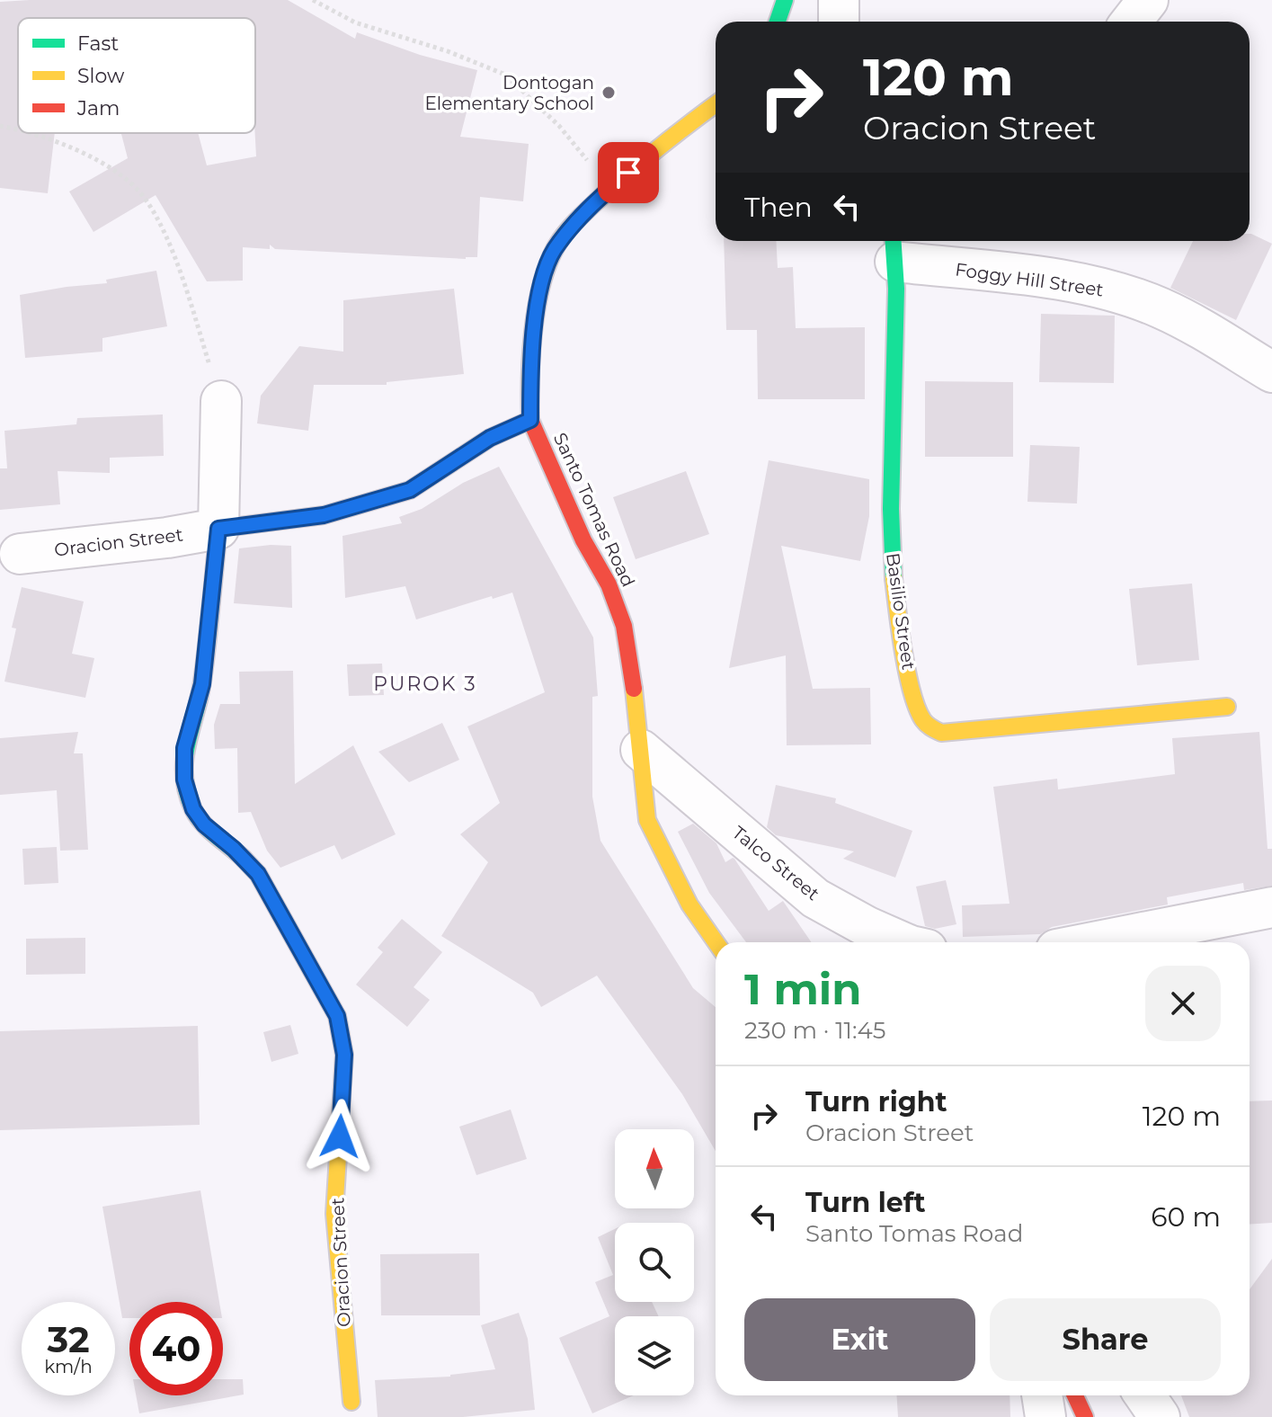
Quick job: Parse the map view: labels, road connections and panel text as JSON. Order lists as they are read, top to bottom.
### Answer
{
  "streets": {
    "street": [
      "Foggy Hill Street",
      "Santo Tomas Road",
      "Oracion Street",
      "Basilio Street",
      "Talco Street"
    ]
  },
  "crossings": [
    ["Foggy Hill Street", "Basilio Street"],
    ["Santo Tomas Road", "Oracion Street"],
    ["Santo Tomas Road", "Talco Street"]
  ],
  "districts": ["PUROK 3"],
  "places": ["Dontogan Elementary School"],
  "legend": ["Fast", "Slow", "Jam"],
  "north": "top",
  "page": {
    "turn": ["120 m", "Oracion Street"],
    "then": "Then",
    "heading": ["1 min", "230 m · 11:45"],
    "list": [
      {
        "name": "Turn right",
        "note": "Oracion Street",
        "value": "120 m"
      },
      {
        "name": "Turn left",
        "note": "Santo Tomas Road",
        "value": "60 m"
      }
    ],
    "buttons": ["Exit", "Share"],
    "speed": "32 km/h",
    "limit": "40"
  }
}
